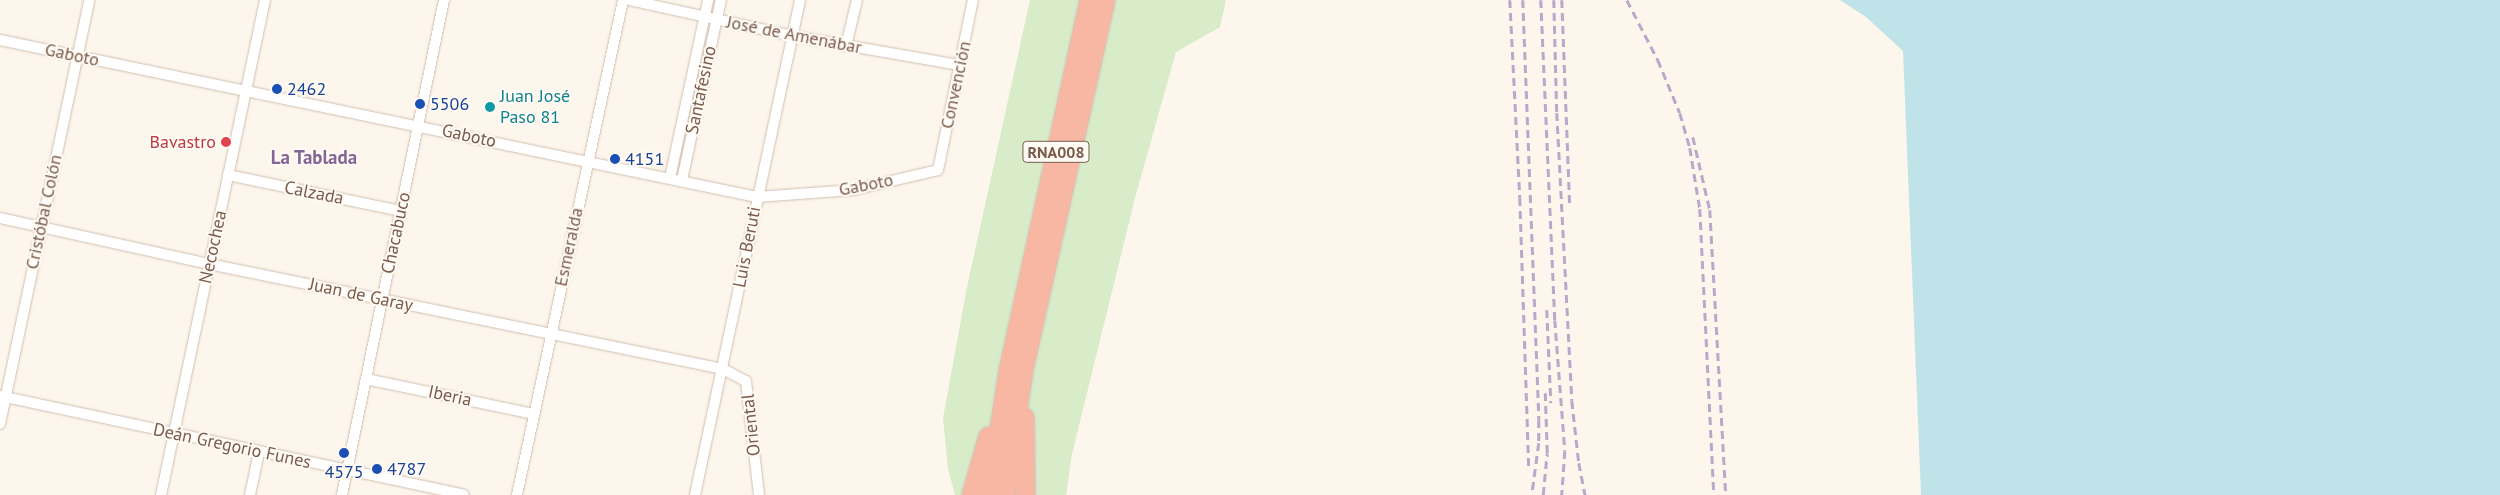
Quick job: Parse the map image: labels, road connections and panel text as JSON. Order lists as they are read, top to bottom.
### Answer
{
  "streets": {
    "highway": ["RNA008"],
    "street": [
      "José de Amenábar",
      "Gaboto",
      "Convención",
      "Santafesino",
      "Calzada",
      "Cristóbal Colón",
      "Chacabuco",
      "Necochea",
      "Esmeralda",
      "Luis Beruti",
      "Juan de Garay",
      "Iberia",
      "Oriental",
      "Deán Gregorio Funes"
    ]
  },
  "crossings": [
    ["José de Amenábar", "Convención"],
    ["José de Amenábar", "Santafesino"],
    ["José de Amenábar", "Luis Beruti"],
    ["Gaboto", "Convención"],
    ["Gaboto", "Santafesino"],
    ["Gaboto", "Cristóbal Colón"],
    ["Gaboto", "Chacabuco"],
    ["Gaboto", "Necochea"],
    ["Gaboto", "Esmeralda"],
    ["Gaboto", "Luis Beruti"],
    ["Calzada", "Chacabuco"],
    ["Calzada", "Necochea"],
    ["Cristóbal Colón", "Juan de Garay"],
    ["Cristóbal Colón", "Deán Gregorio Funes"],
    ["Chacabuco", "Juan de Garay"],
    ["Chacabuco", "Iberia"],
    ["Chacabuco", "Deán Gregorio Funes"],
    ["Necochea", "Juan de Garay"],
    ["Necochea", "Deán Gregorio Funes"],
    ["Esmeralda", "Juan de Garay"],
    ["Esmeralda", "Iberia"],
    ["Luis Beruti", "Juan de Garay"],
    ["Luis Beruti", "Oriental"],
    ["Juan de Garay", "Oriental"]
  ],
  "districts": ["La Tablada"],
  "places": [
    "2462",
    "5506",
    "Juan José Paso 81",
    "Bavastro",
    "4151",
    "4575",
    "4787"
  ]
}
